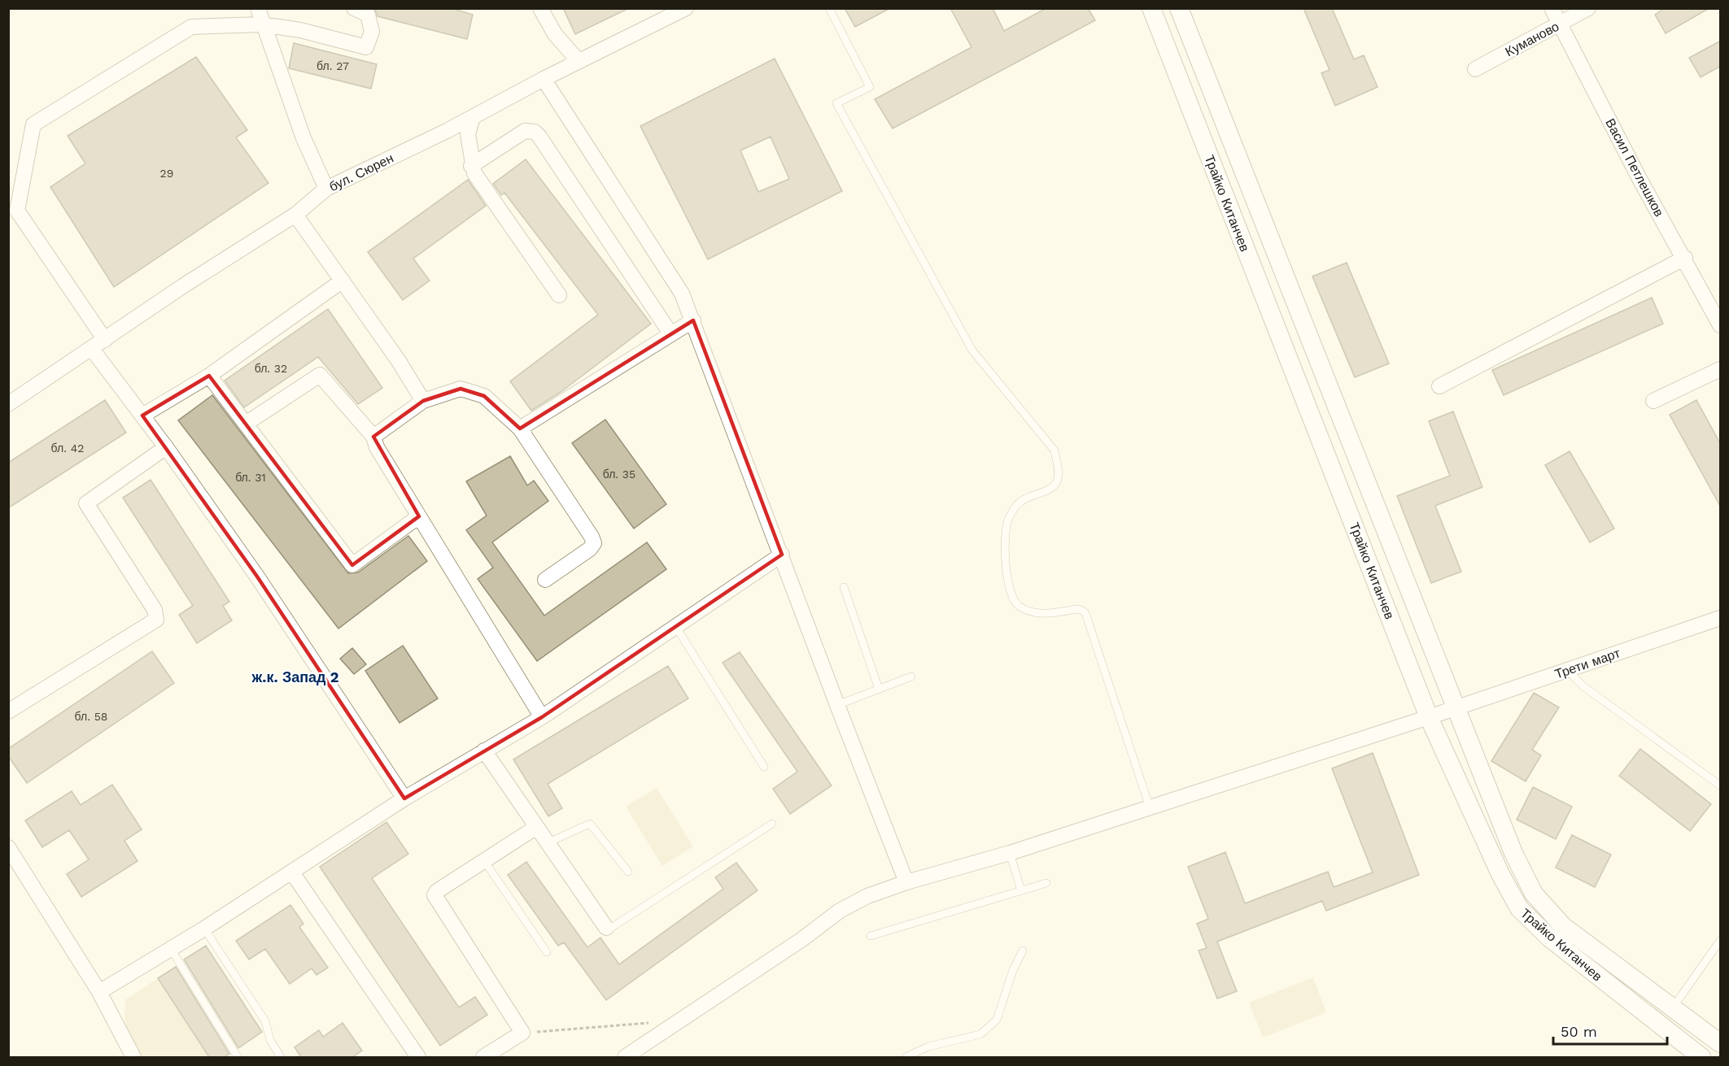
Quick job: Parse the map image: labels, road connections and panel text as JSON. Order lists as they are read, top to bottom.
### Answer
{
  "streets": {
    "street": [
      "Куманово",
      "Васил Петлешков",
      "бул. Сюрен",
      "Трайко Китанчев",
      "Трети март"
    ]
  },
  "crossings": [
    ["Куманово", "Васил Петлешков"],
    ["Трайко Китанчев", "Трети март"]
  ],
  "districts": ["ж.к. Запад 2"],
  "house_numbers": [
    "бл. 27",
    "29",
    "бл. 32",
    "бл. 42",
    "бл. 35",
    "бл. 31",
    "бл. 58"
  ],
  "scale_bar": "50 m"
}
